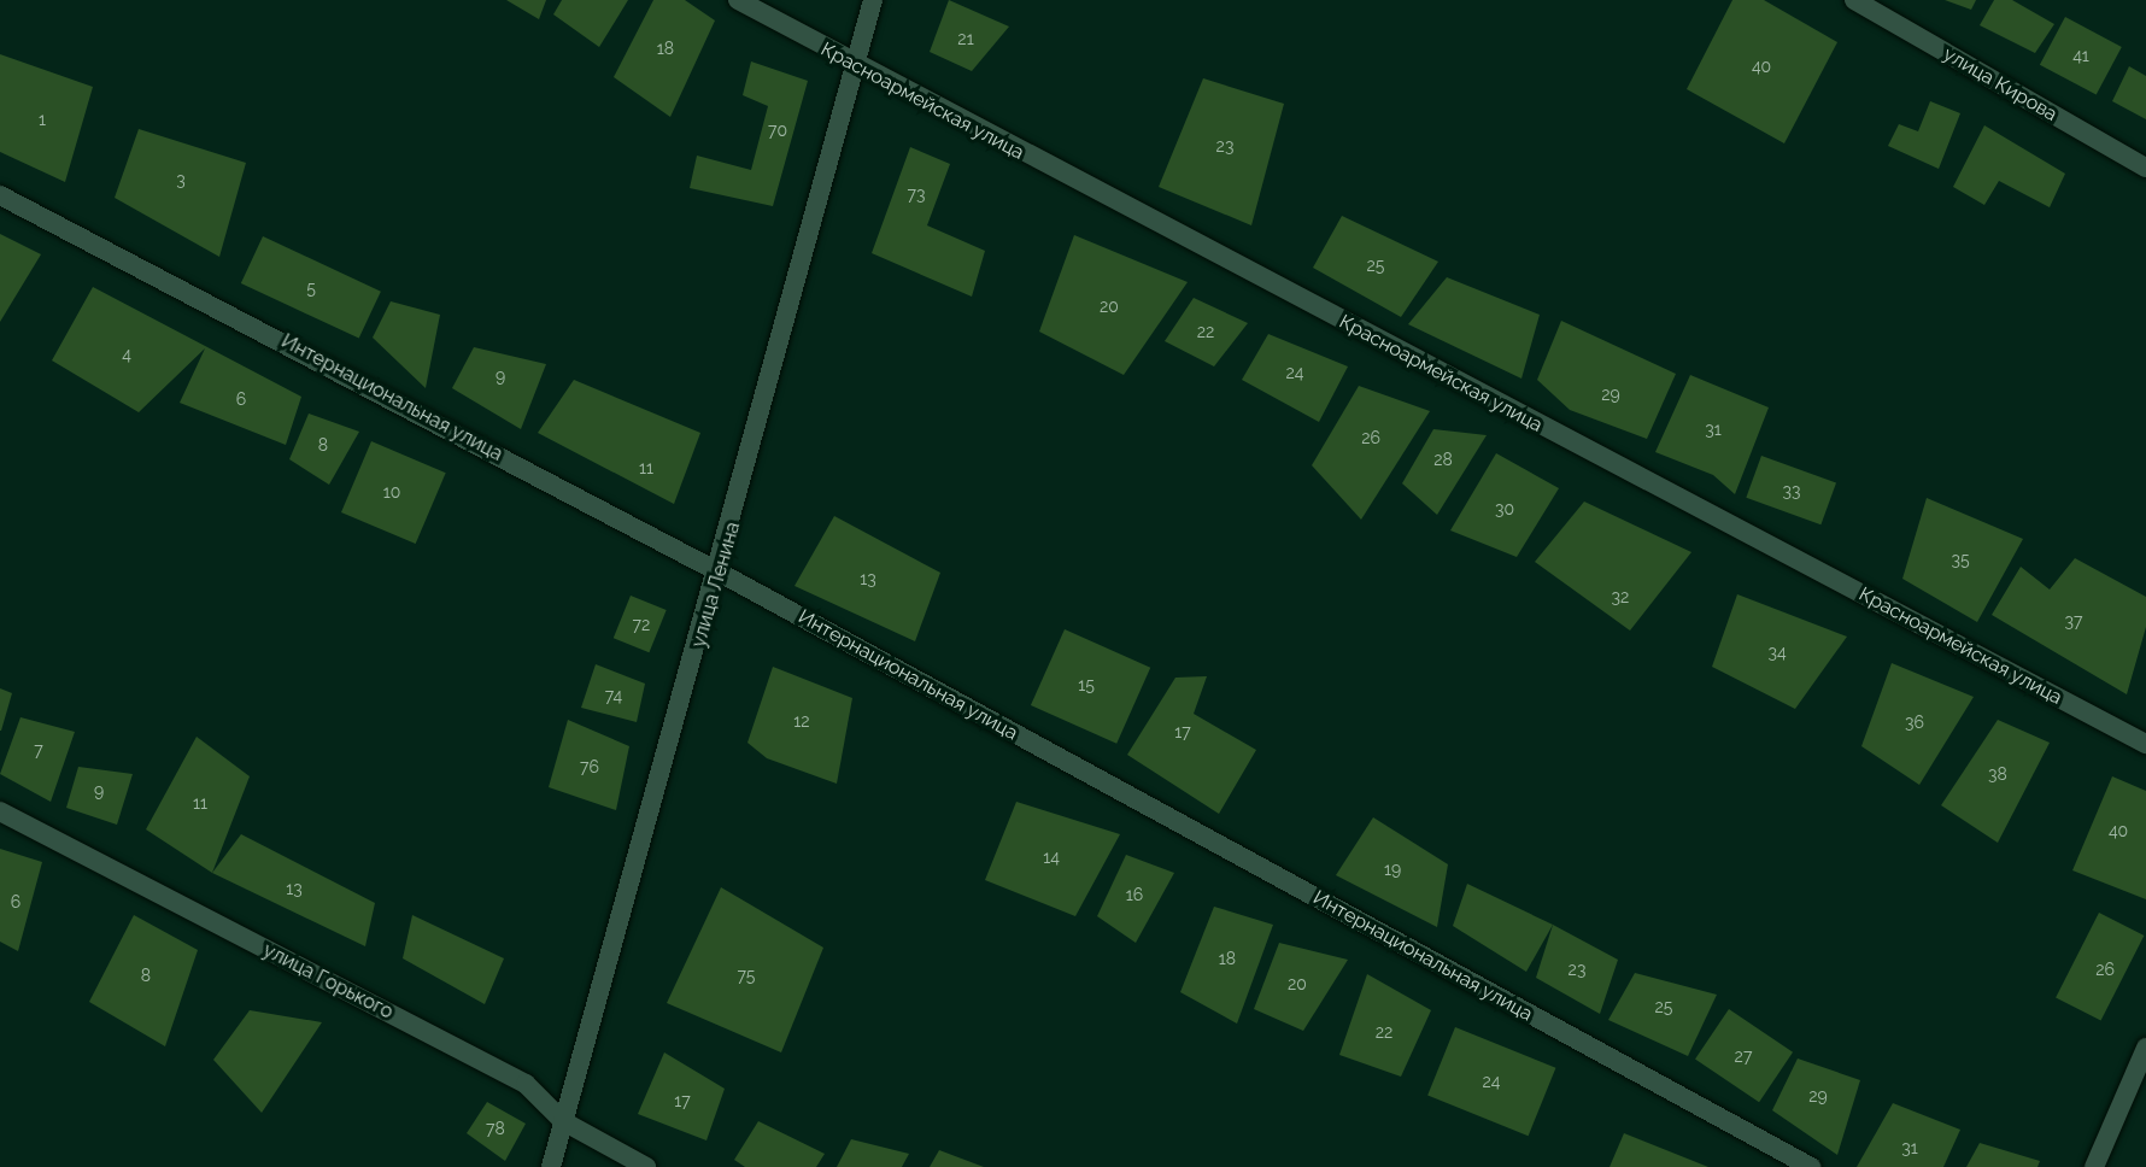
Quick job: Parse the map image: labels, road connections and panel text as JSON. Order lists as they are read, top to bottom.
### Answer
{
  "streets": {
    "street": [
      "улица Кирова",
      "Красноармейская улица",
      "Интернациональная улица",
      "улица Ленина",
      "улица Горького"
    ]
  },
  "crossings": [
    ["Красноармейская улица", "улица Ленина"],
    ["Интернациональная улица", "улица Ленина"],
    ["улица Ленина", "улица Горького"]
  ],
  "house_numbers": [
    "21",
    "18",
    "41",
    "40",
    "1",
    "70",
    "23",
    "3",
    "73",
    "25",
    "5",
    "20",
    "22",
    "4",
    "24",
    "9",
    "29",
    "6",
    "31",
    "26",
    "8",
    "28",
    "11",
    "33",
    "10",
    "30",
    "35",
    "13",
    "32",
    "37",
    "72",
    "34",
    "15",
    "74",
    "12",
    "36",
    "17",
    "7",
    "76",
    "38",
    "9",
    "11",
    "40",
    "14",
    "19",
    "13",
    "16",
    "6",
    "18",
    "23",
    "26",
    "8",
    "75",
    "20",
    "25",
    "22",
    "27",
    "24",
    "29",
    "17",
    "78",
    "31"
  ]
}
